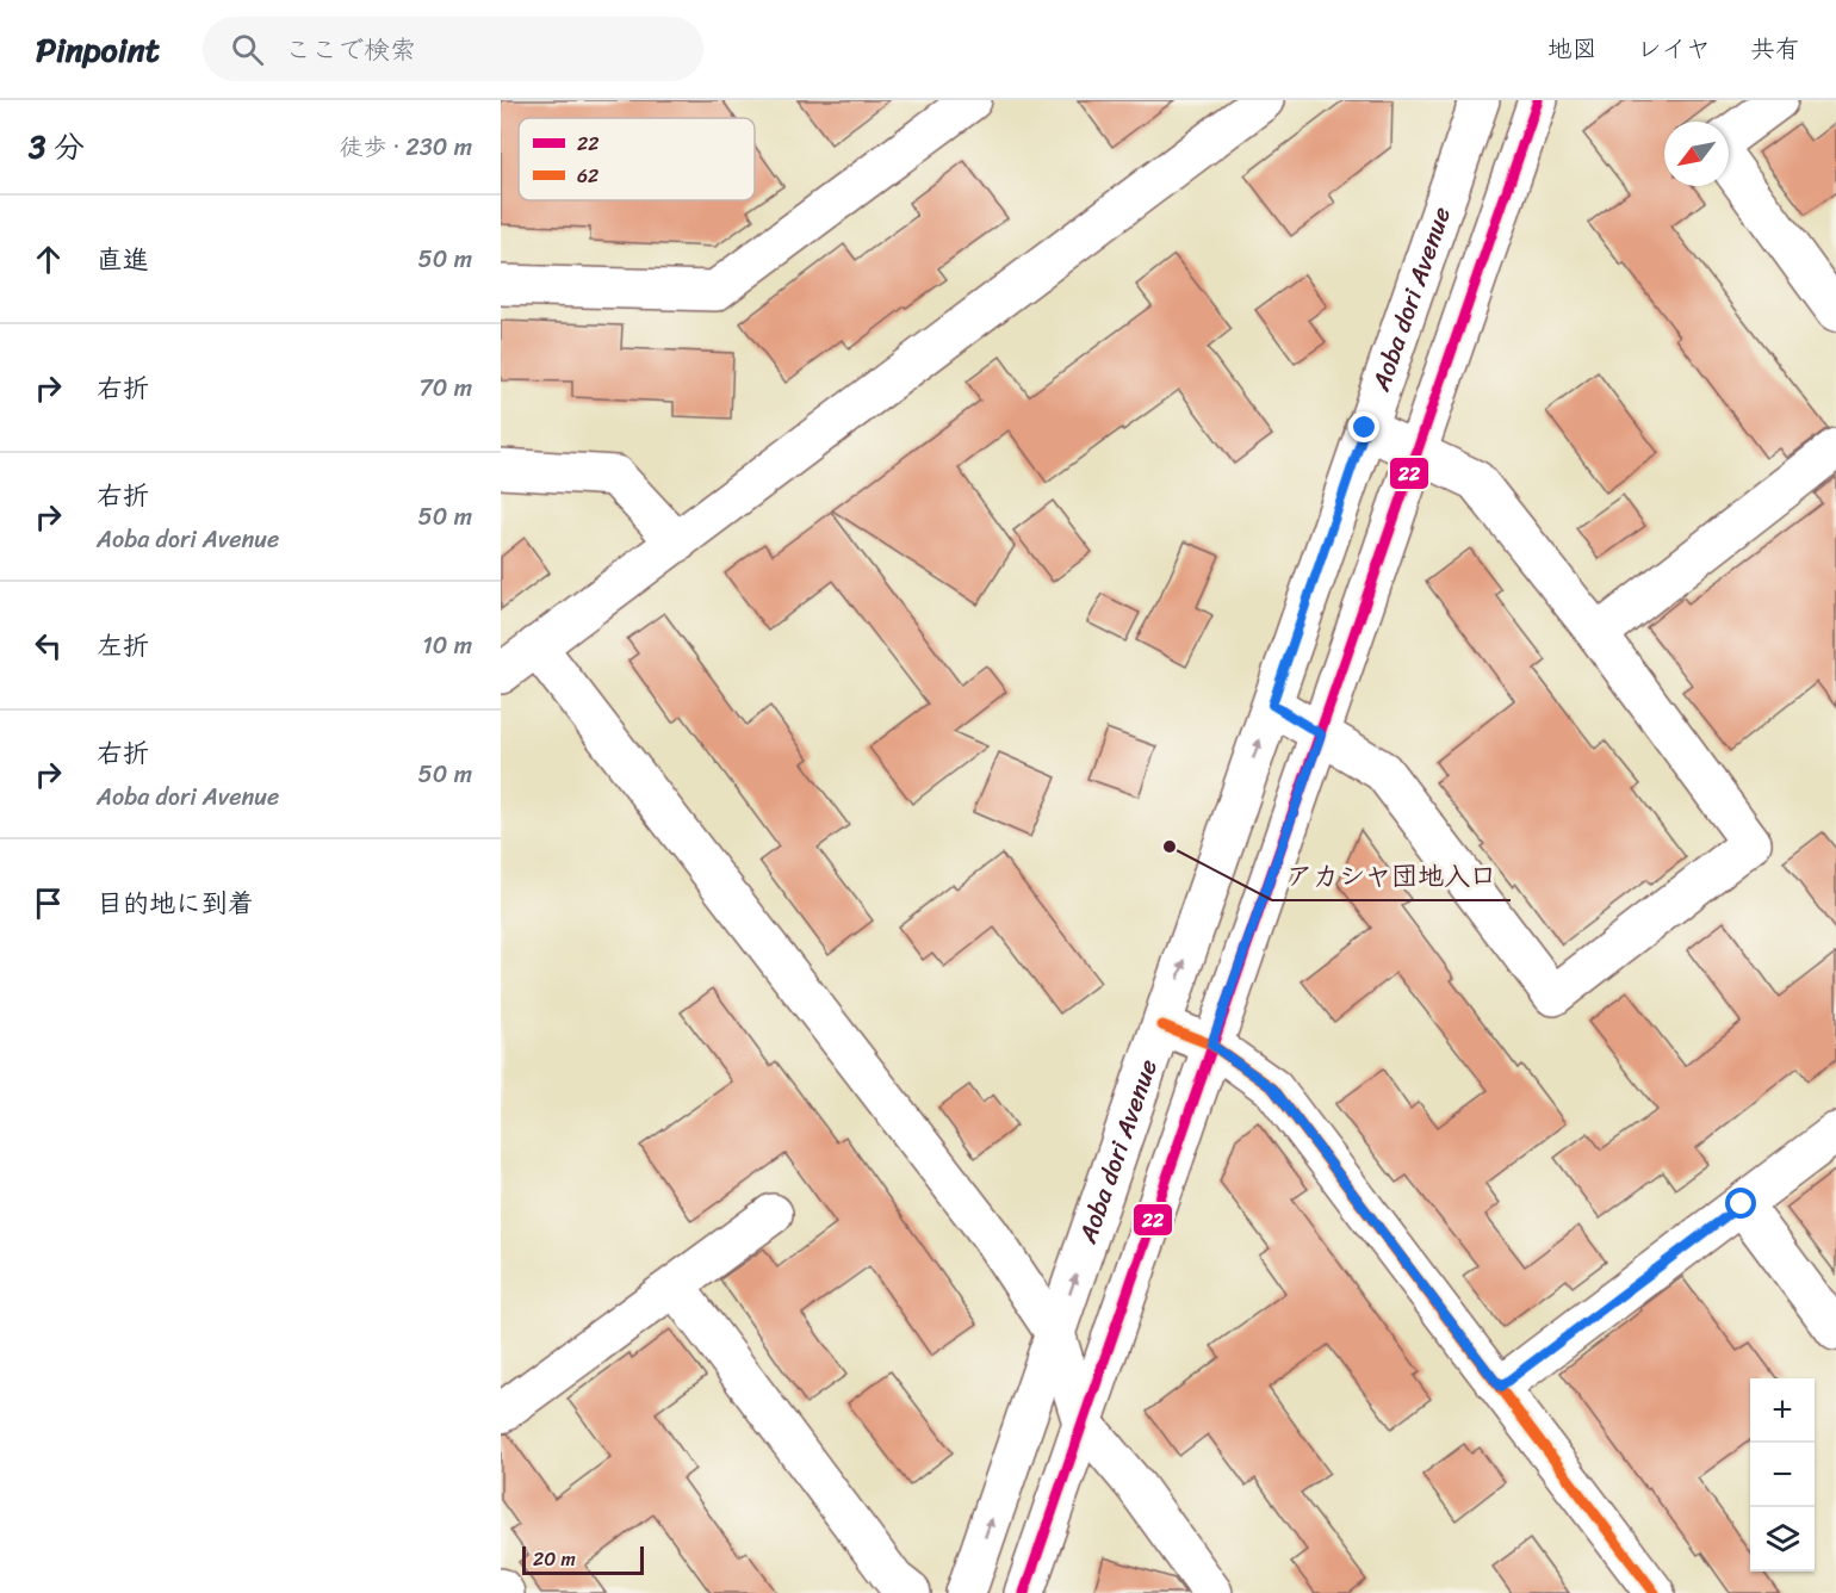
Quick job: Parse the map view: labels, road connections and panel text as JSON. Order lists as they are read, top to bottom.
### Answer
{
  "streets": {
    "street": ["Aoba dori Avenue"]
  },
  "places": ["アカシヤ団地入口"],
  "lines": ["transit line 22", "transit line 62"],
  "legend": ["22", "62"],
  "scale_bar": "20 m",
  "north": "bottom left",
  "page": {
    "header": "Pinpoint",
    "search": "ここで検索",
    "nav": ["地図", "レイヤ", "共有"],
    "heading": ["3 分", "徒歩 · 230 m"],
    "list": [
      ["直進", "50 m"],
      ["右折", "70 m"],
      ["右折", "Aoba dori Avenue", "50 m"],
      ["左折", "10 m"],
      ["右折", "Aoba dori Avenue", "50 m"],
      "目的地に到着"
    ],
    "map_buttons": ["+", "−"],
    "scale": "20 m"
  }
}
